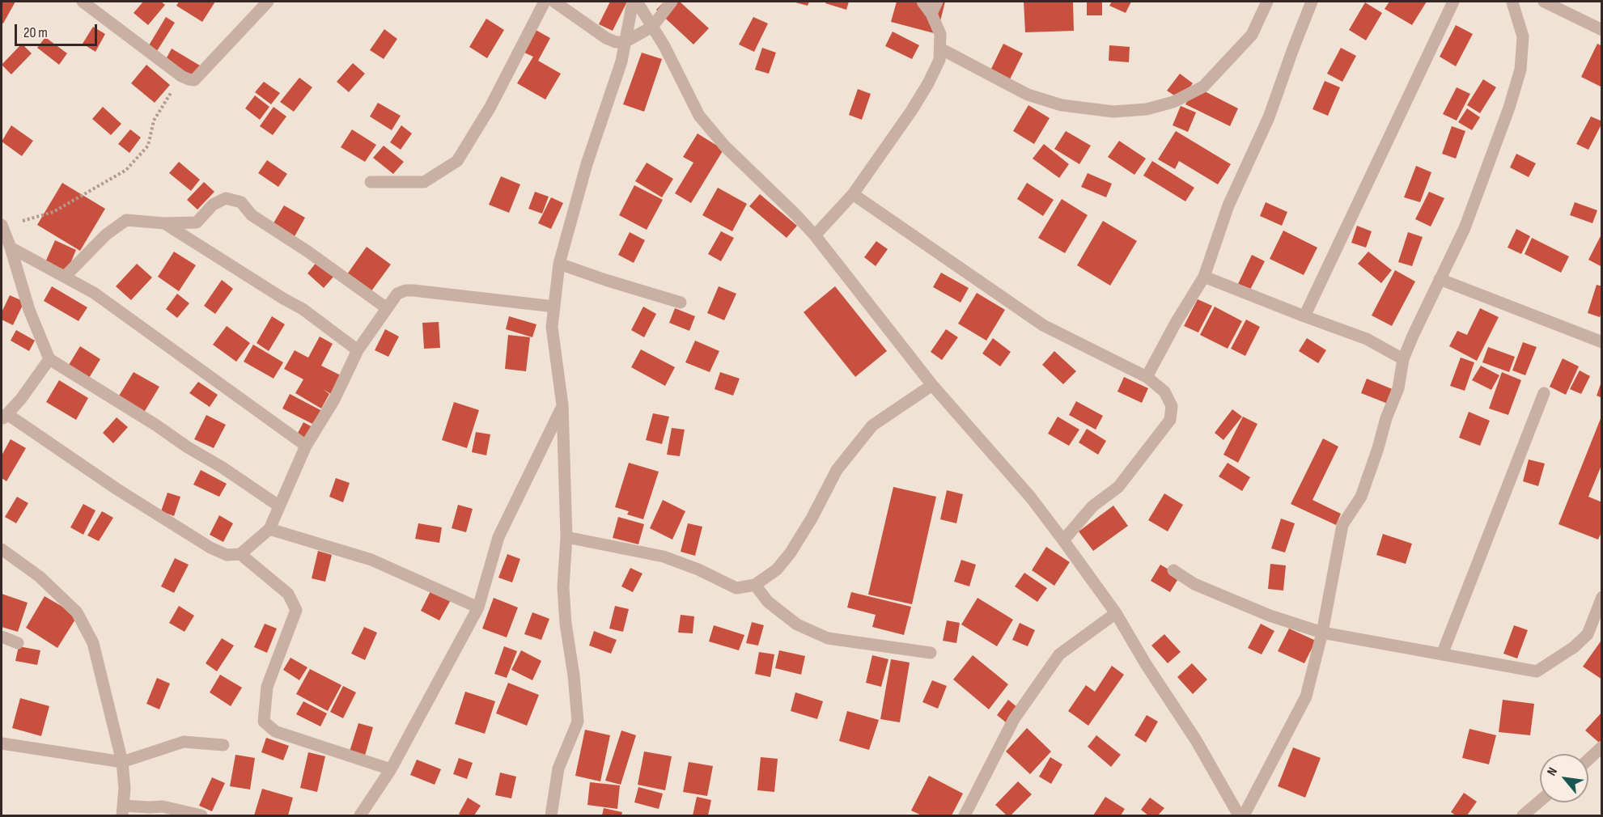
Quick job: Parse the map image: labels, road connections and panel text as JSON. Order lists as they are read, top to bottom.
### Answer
{
  "scale_bar": "20 m",
  "north": "top left"
}
